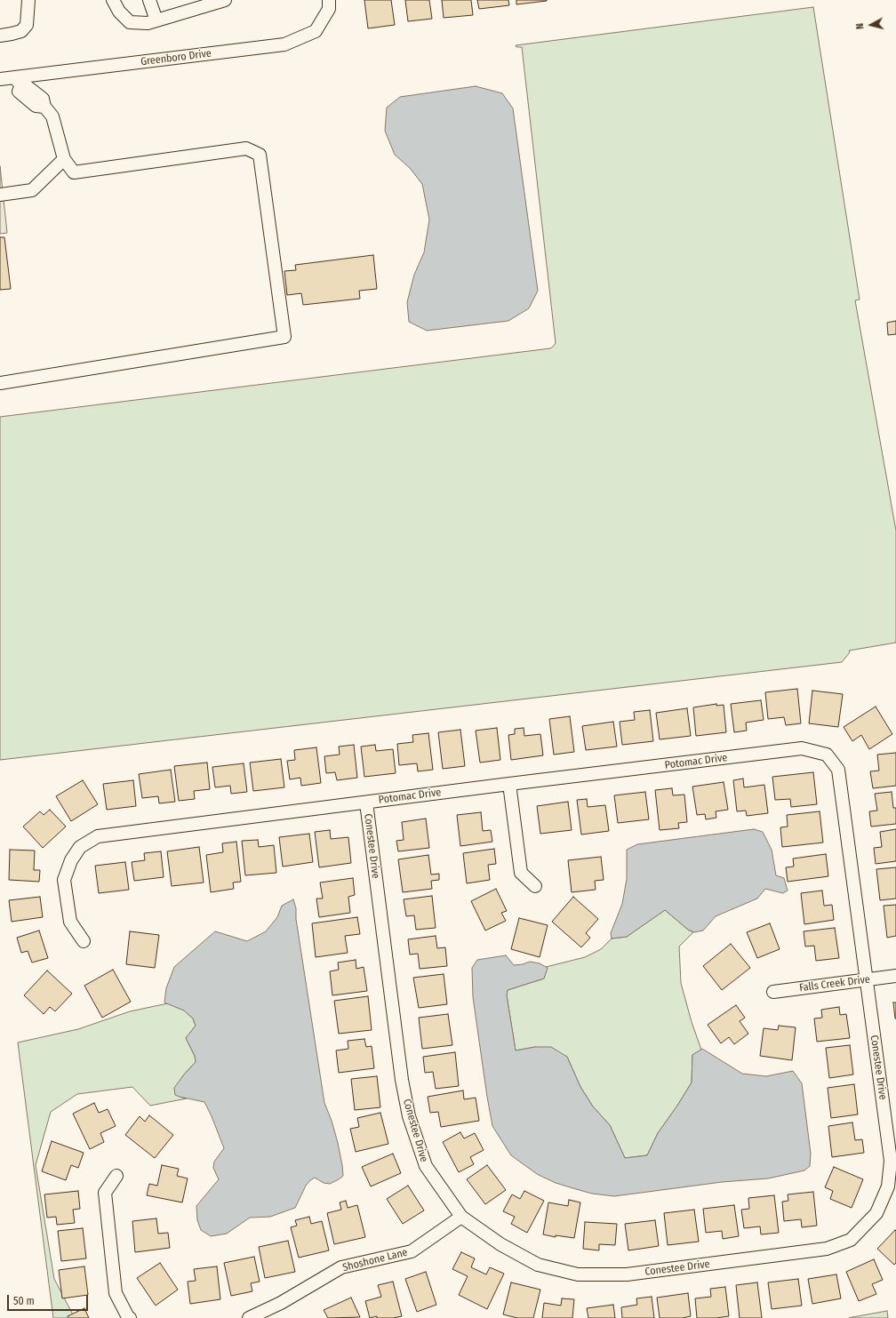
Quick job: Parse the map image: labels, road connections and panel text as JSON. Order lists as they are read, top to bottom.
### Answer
{
  "streets": {
    "street": [
      "Greenboro Drive",
      "Potomac Drive",
      "Conestee Drive",
      "Falls Creek Drive",
      "Shoshone Lane"
    ]
  },
  "crossings": [
    ["Potomac Drive", "Conestee Drive"],
    ["Conestee Drive", "Falls Creek Drive"],
    ["Conestee Drive", "Shoshone Lane"]
  ],
  "scale_bar": "50 m",
  "north": "left"
}
